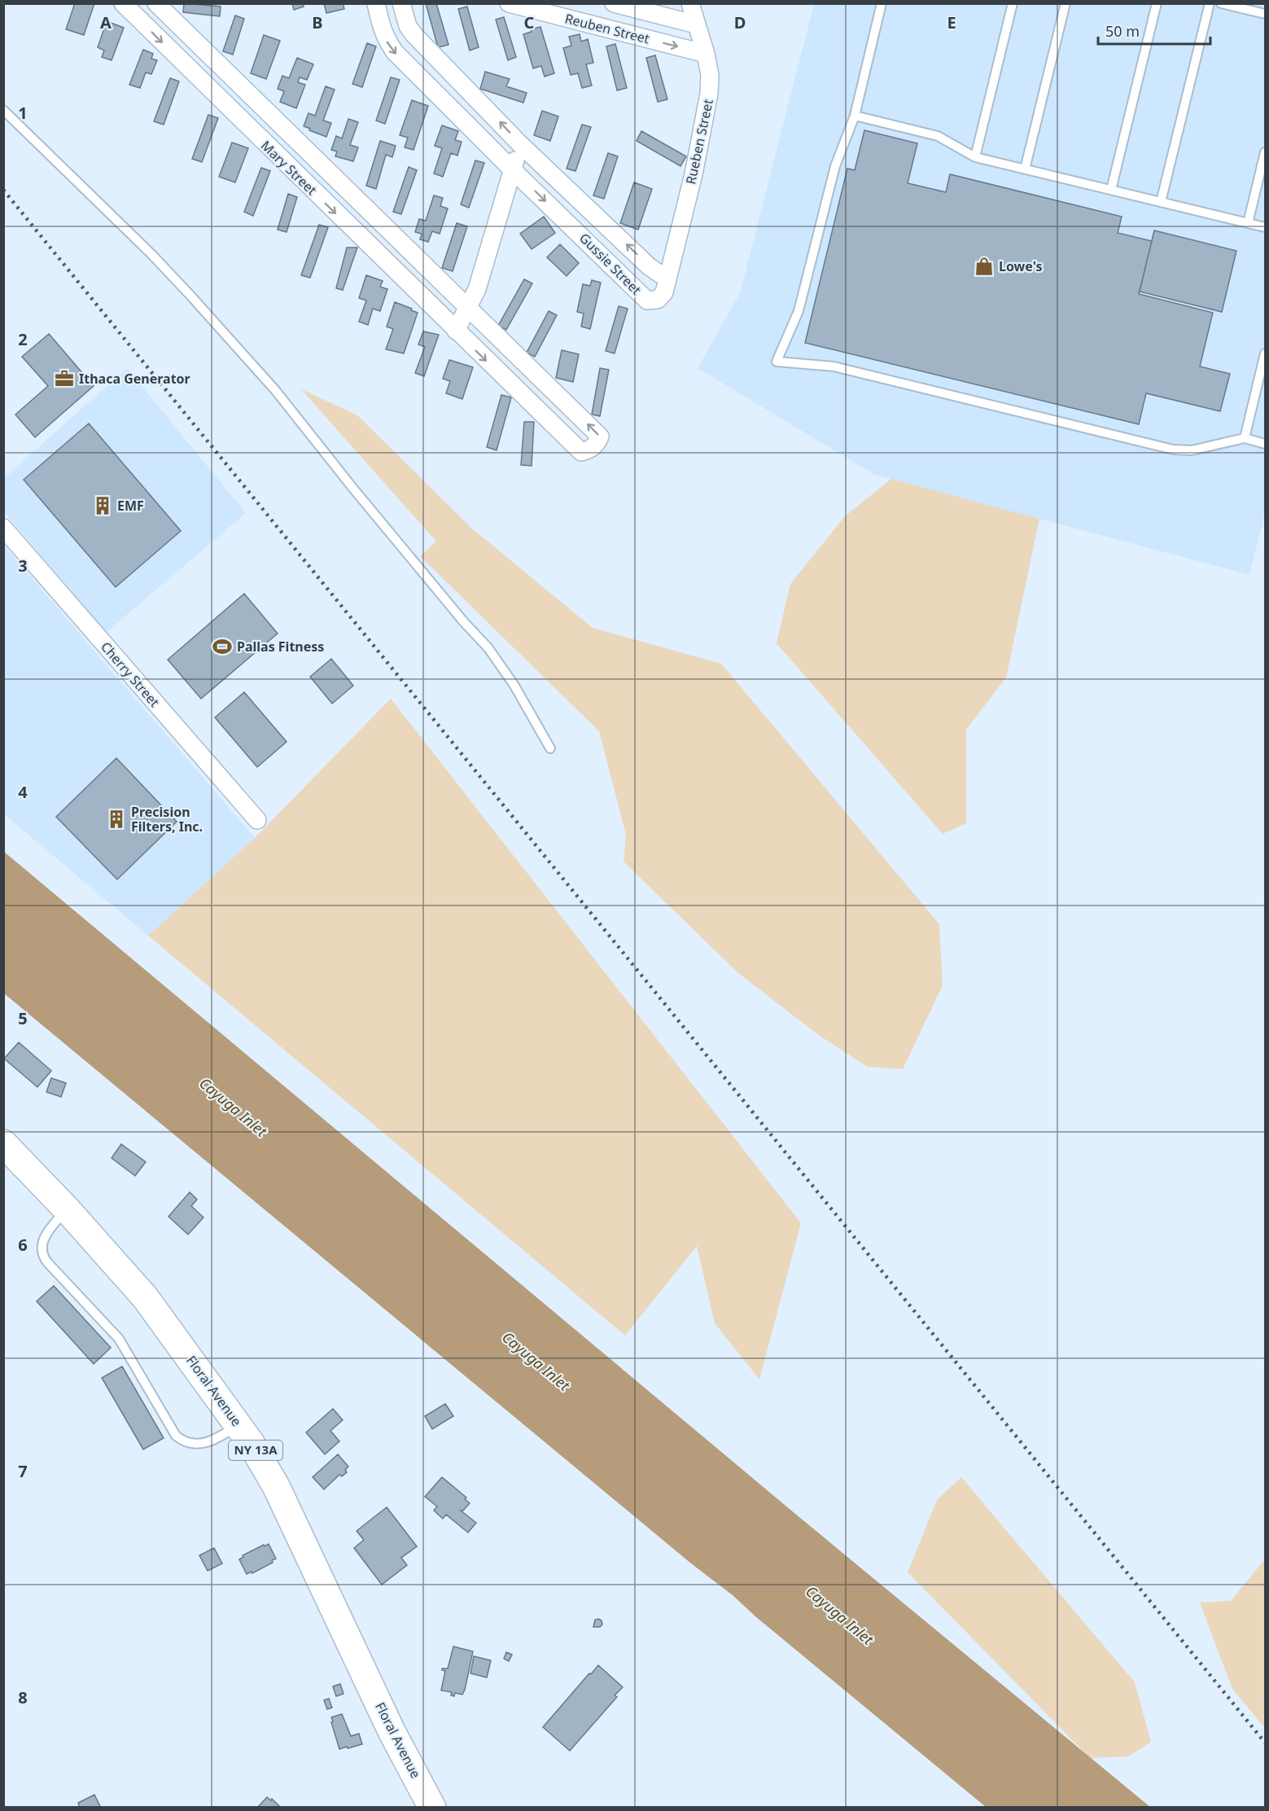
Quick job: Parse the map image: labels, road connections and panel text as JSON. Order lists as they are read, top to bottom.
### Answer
{
  "streets": {
    "main road": ["Floral Avenue", "NY 13A"],
    "street": [
      "Reuben Street",
      "Rueben Street",
      "Mary Street",
      "Gussie Street",
      "Cherry Street"
    ]
  },
  "crossings": [
    ["Reuben Street", "Rueben Street"],
    ["Rueben Street", "Gussie Street"]
  ],
  "water": ["Cayuga Inlet"],
  "places": {
    "shop": ["Lowe's"],
    "office": ["Ithaca Generator"],
    "building": ["EMF", "Precision Filters, Inc."],
    "sports": ["Pallas Fitness"]
  },
  "scale_bar": "50 m",
  "grid": {
    "columns": [
      "A",
      "B",
      "C",
      "D",
      "E"
    ],
    "rows": [
      "1",
      "2",
      "3",
      "4",
      "5",
      "6",
      "7",
      "8"
    ]
  }
}
